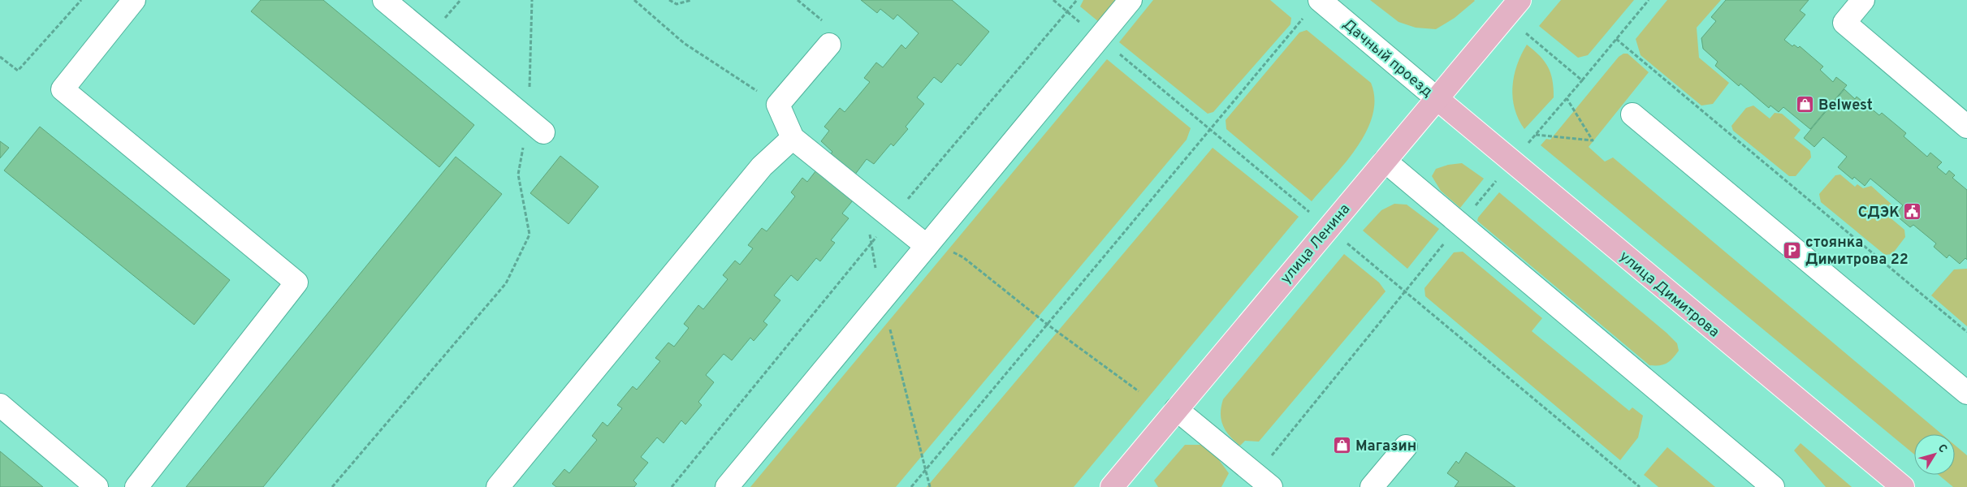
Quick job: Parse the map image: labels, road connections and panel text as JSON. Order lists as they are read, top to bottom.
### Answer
{
  "streets": {
    "main road": ["улица Ленина", "улица Димитрова"],
    "street": ["Дачный проезд"]
  },
  "crossings": [
    ["Дачный проезд", "улица Ленина"],
    ["Дачный проезд", "улица Димитрова"],
    ["улица Ленина", "улица Димитрова"]
  ],
  "places": {
    "shop": ["Belwest", "Магазин"],
    "public building": ["СДЭК"],
    "parking": ["стоянка Димитрова 22"]
  },
  "north": "top right"
}
